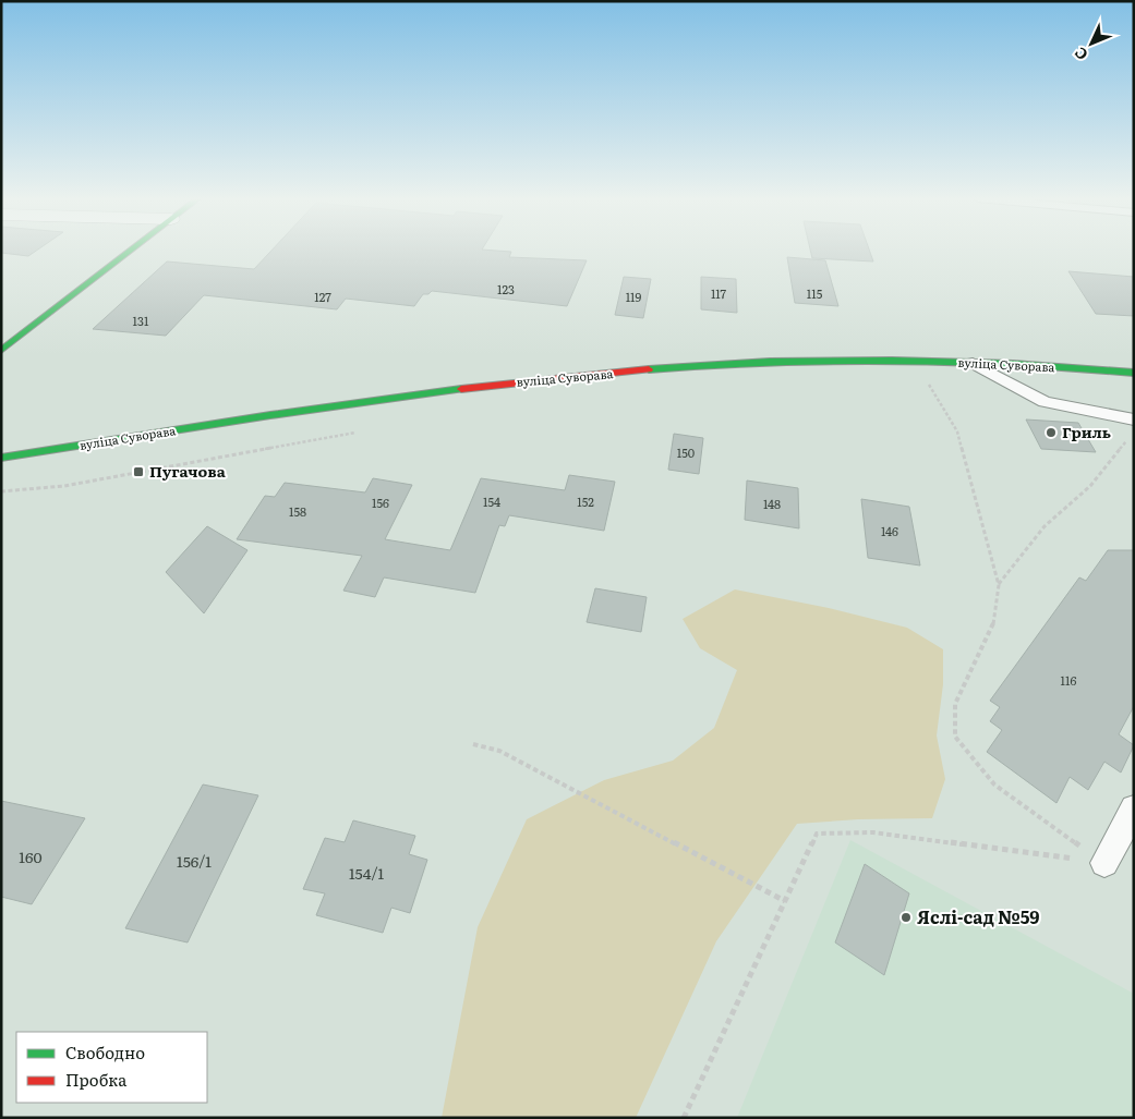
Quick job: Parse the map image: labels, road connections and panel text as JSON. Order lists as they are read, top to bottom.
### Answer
{
  "streets": {
    "main road": ["вуліца Суворава"]
  },
  "places": {
    "other": ["Гриль", "Яслі-сад №59"],
    "transit": ["Пугачова"]
  },
  "house_numbers": [
    "123",
    "117",
    "115",
    "127",
    "119",
    "131",
    "150",
    "154",
    "152",
    "156",
    "148",
    "158",
    "146",
    "116",
    "160",
    "156/1",
    "154/1"
  ],
  "legend": ["Свободно", "Пробка"],
  "north": "bottom left"
}
